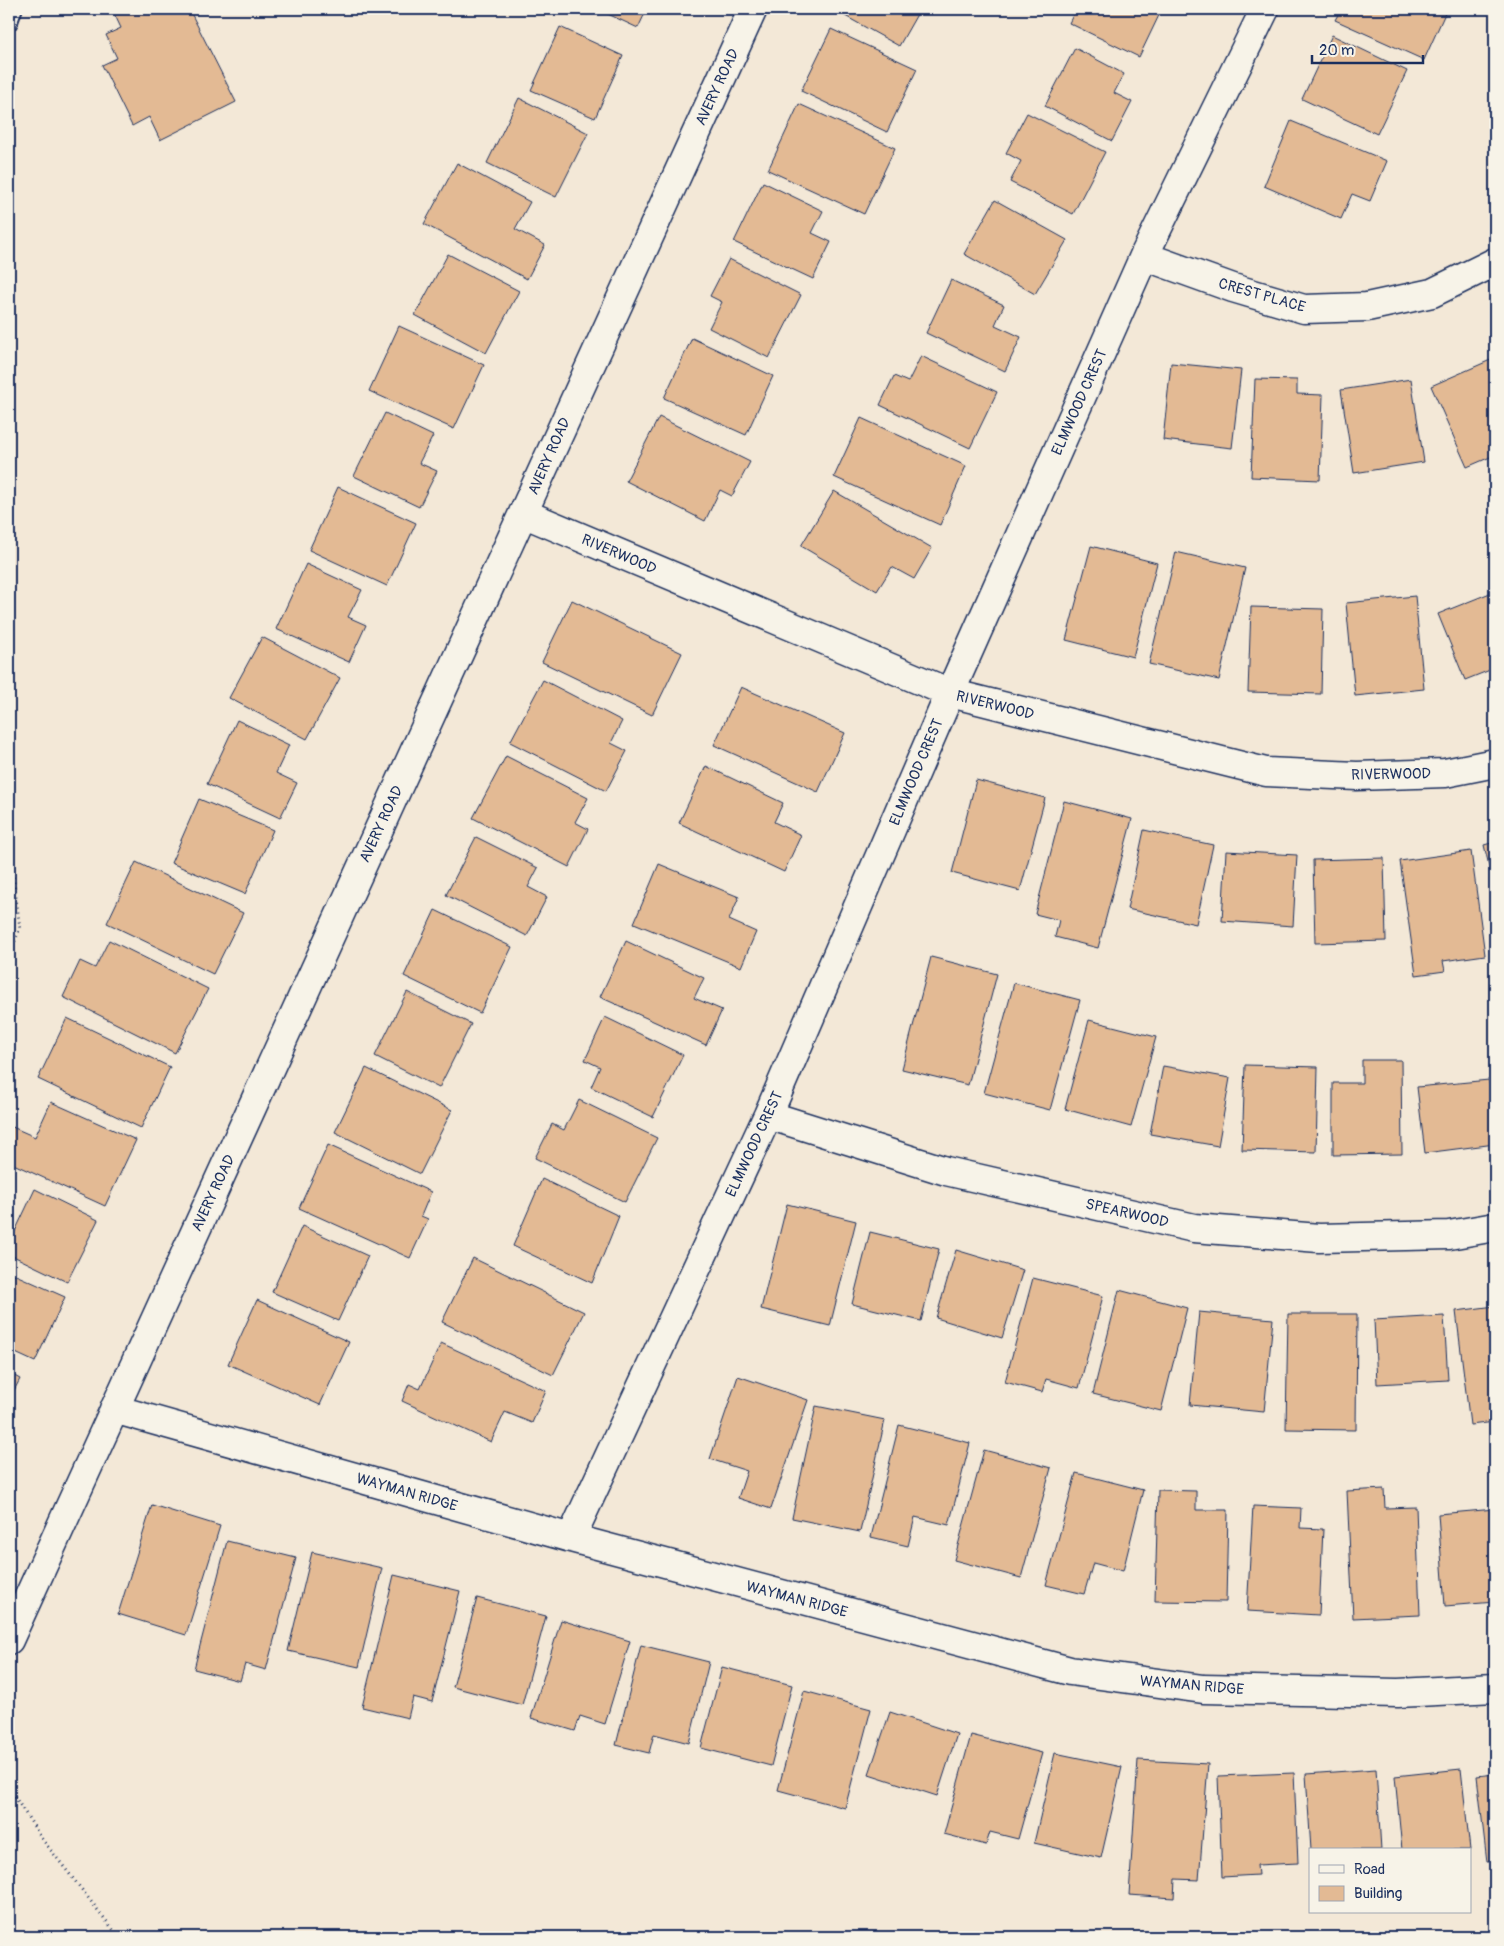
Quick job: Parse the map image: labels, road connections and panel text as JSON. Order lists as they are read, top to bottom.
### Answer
{
  "streets": {
    "street": [
      "AVERY ROAD",
      "CREST PLACE",
      "ELMWOOD CREST",
      "RIVERWOOD",
      "SPEARWOOD",
      "WAYMAN RIDGE"
    ]
  },
  "crossings": [
    ["AVERY ROAD", "RIVERWOOD"],
    ["AVERY ROAD", "WAYMAN RIDGE"],
    ["CREST PLACE", "ELMWOOD CREST"],
    ["ELMWOOD CREST", "RIVERWOOD"],
    ["ELMWOOD CREST", "SPEARWOOD"],
    ["ELMWOOD CREST", "WAYMAN RIDGE"]
  ],
  "legend": ["Road", "Building"],
  "scale_bar": "20 m"
}
